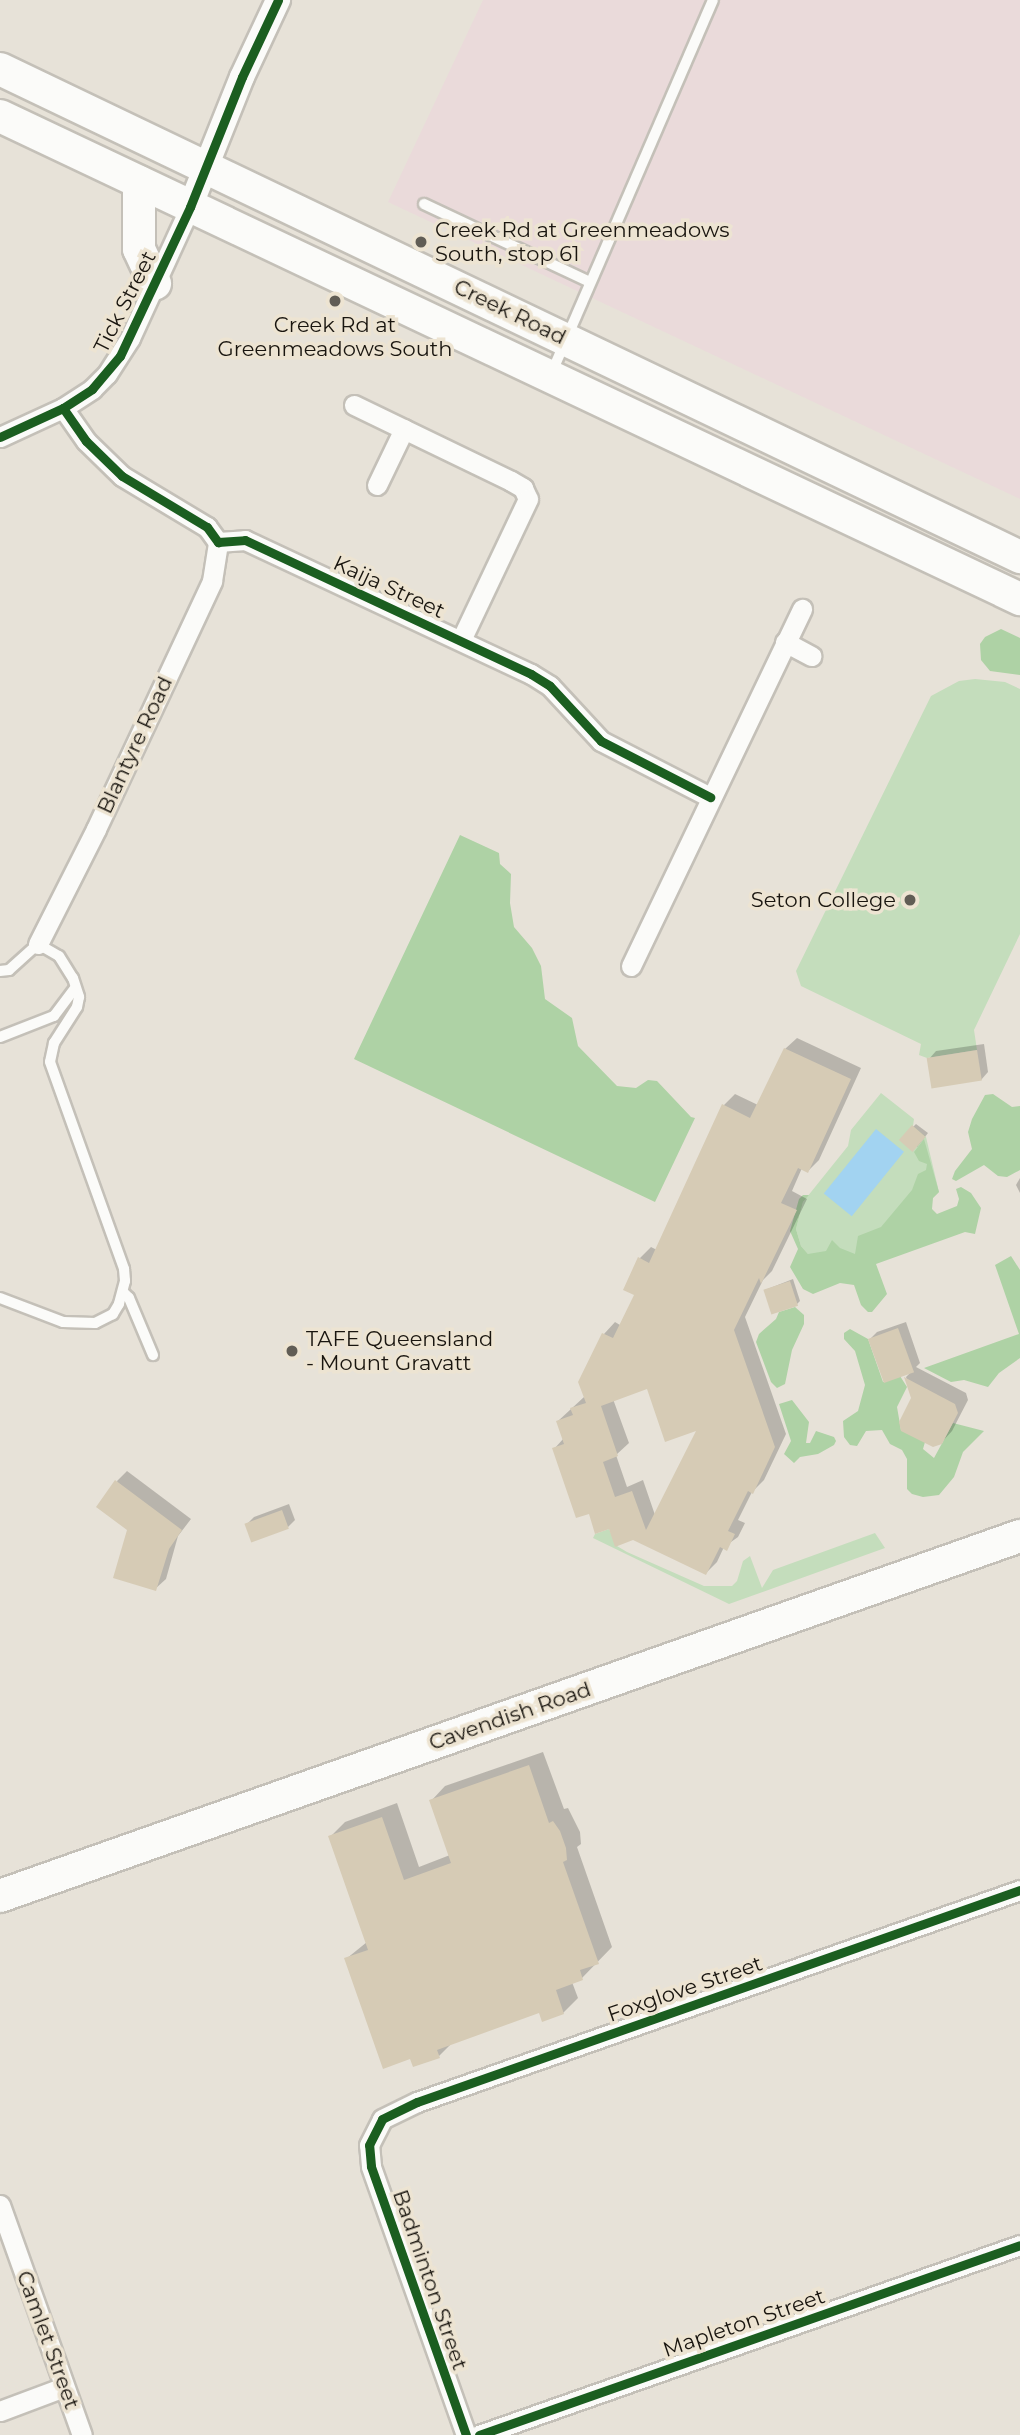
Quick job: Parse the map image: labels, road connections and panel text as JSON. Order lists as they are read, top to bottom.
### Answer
{
  "streets": {
    "main road": ["Creek Road", "Cavendish Road"],
    "street": [
      "Tick Street",
      "Kaija Street",
      "Blantyre Road",
      "Foxglove Street",
      "Badminton Street",
      "Mapleton Street",
      "Camlet Street"
    ]
  },
  "crossings": [
    ["Tick Street", "Creek Road"],
    ["Kaija Street", "Blantyre Road"],
    ["Foxglove Street", "Badminton Street"]
  ],
  "places": [
    "Creek Rd at Greenmeadows South, stop 61",
    "Creek Rd at Greenmeadows South",
    "Seton College",
    "TAFE Queensland - Mount Gravatt"
  ]
}
